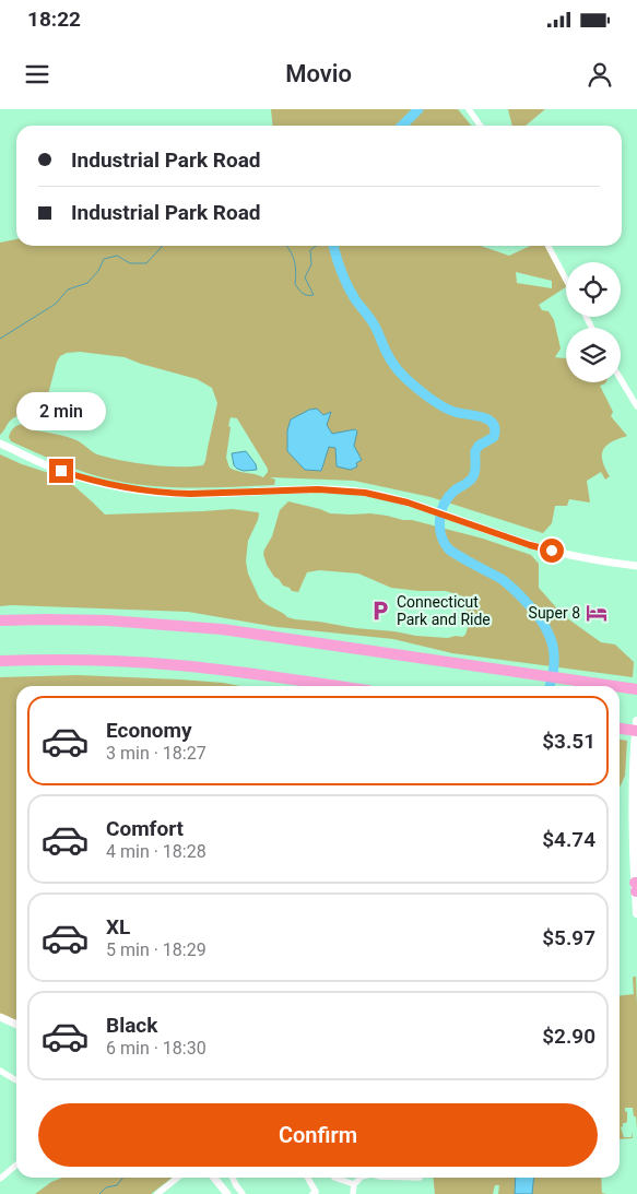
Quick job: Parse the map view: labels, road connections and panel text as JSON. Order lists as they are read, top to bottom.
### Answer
{
  "places": {
    "parking": ["Connecticut Park and Ride"],
    "hotel": ["Super 8"]
  },
  "page": {
    "status": "18:22",
    "header": "Movio",
    "banner": ["Industrial Park Road", "Industrial Park Road"],
    "bubble": "2 min",
    "list": [
      {
        "name": "Economy",
        "note": "3 min · 18:27",
        "value": "$3.51"
      },
      {
        "name": "Comfort",
        "note": "4 min · 18:28",
        "value": "$4.74"
      },
      {
        "name": "XL",
        "note": "5 min · 18:29",
        "value": "$5.97"
      },
      {
        "name": "Black",
        "note": "6 min · 18:30",
        "value": "$2.90"
      }
    ],
    "buttons": "Confirm"
  }
}
